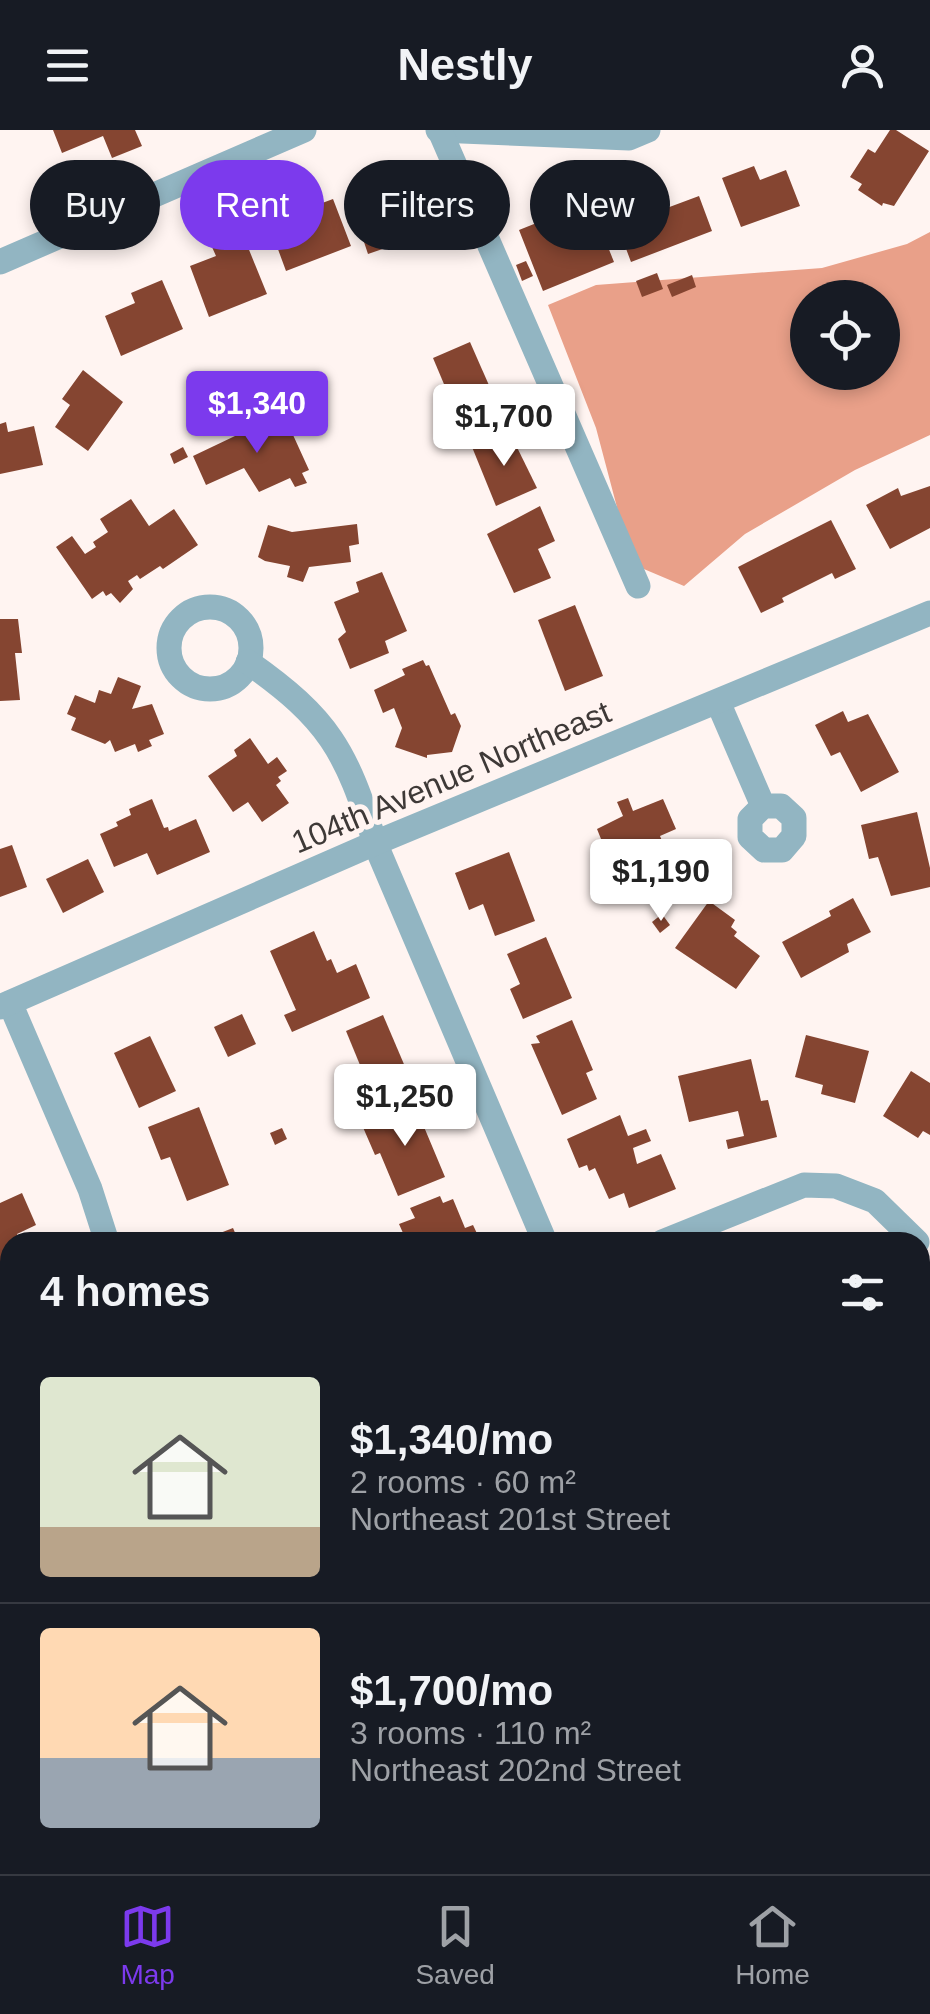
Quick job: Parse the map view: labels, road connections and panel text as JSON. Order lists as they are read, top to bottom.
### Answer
{
  "streets": {
    "street": ["104th Avenue Northeast"]
  },
  "page": {
    "header": "Nestly",
    "chip": [
      "Buy",
      "Rent",
      "Filters",
      "New"
    ],
    "price": [
      "$1,340",
      "$1,700",
      "$1,190",
      "$1,250"
    ],
    "heading": "4 homes",
    "list": [
      {
        "name": "$1,340/mo",
        "note": "2 rooms · 60 m² · Northeast 201st Street"
      },
      {
        "name": "$1,700/mo",
        "note": "3 rooms · 110 m² · Northeast 202nd Street"
      }
    ],
    "tabs": ["Map", "Saved", "Home"]
  }
}
